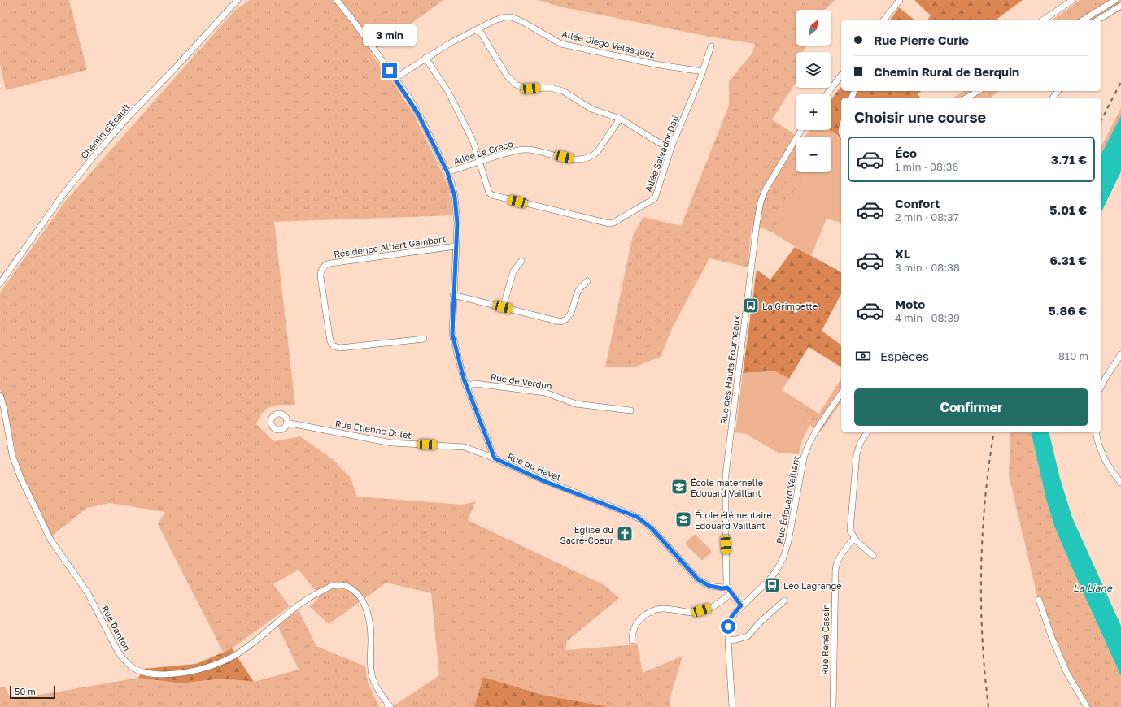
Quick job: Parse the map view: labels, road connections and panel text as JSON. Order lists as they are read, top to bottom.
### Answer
{
  "streets": {
    "street": [
      "Allée Diego Velasquez",
      "Chemin d'Ecault",
      "Allée Le Greco",
      "Allée Salvador Dali",
      "Résidence Albert Gambart",
      "Rue des Hauts Fourneaux",
      "Rue de Verdun",
      "Rue Étienne Dolet",
      "Rue du Havet",
      "Rue Édouard Vaillant",
      "Rue Danton",
      "Rue René Cassin"
    ]
  },
  "crossings": [
    ["Allée Diego Velasquez", "Allée Salvador Dali"],
    ["Allée Diego Velasquez", "Rue du Havet"],
    ["Allée Le Greco", "Allée Salvador Dali"],
    ["Allée Le Greco", "Rue du Havet"],
    ["Résidence Albert Gambart", "Rue du Havet"],
    ["Rue des Hauts Fourneaux", "Rue du Havet"],
    ["Rue de Verdun", "Rue du Havet"],
    ["Rue Étienne Dolet", "Rue du Havet"]
  ],
  "water": ["La Liane"],
  "places": {
    "bus stop": ["La Grimpette", "Léo Lagrange"],
    "school or university": ["École maternelle Edouard Vaillant", "École élémentaire Edouard Vaillant"],
    "church": ["Église du Sacré-Coeur"]
  },
  "scale_bar": "50 m",
  "north": "top right",
  "page": {
    "map_buttons": ["+", "−"],
    "banner": ["Rue Pierre Curie", "Chemin Rural de Berquin"],
    "bubble": "3 min",
    "heading": "Choisir une course",
    "list": [
      {
        "name": "Éco",
        "note": "1 min · 08:36",
        "value": "3.71 €"
      },
      {
        "name": "Confort",
        "note": "2 min · 08:37",
        "value": "5.01 €"
      },
      {
        "name": "XL",
        "note": "3 min · 08:38",
        "value": "6.31 €"
      },
      {
        "name": "Moto",
        "note": "4 min · 08:39",
        "value": "5.86 €"
      }
    ],
    "pay": ["Espèces", "810 m"],
    "buttons": "Confirmer",
    "scale": "50 m"
  }
}
